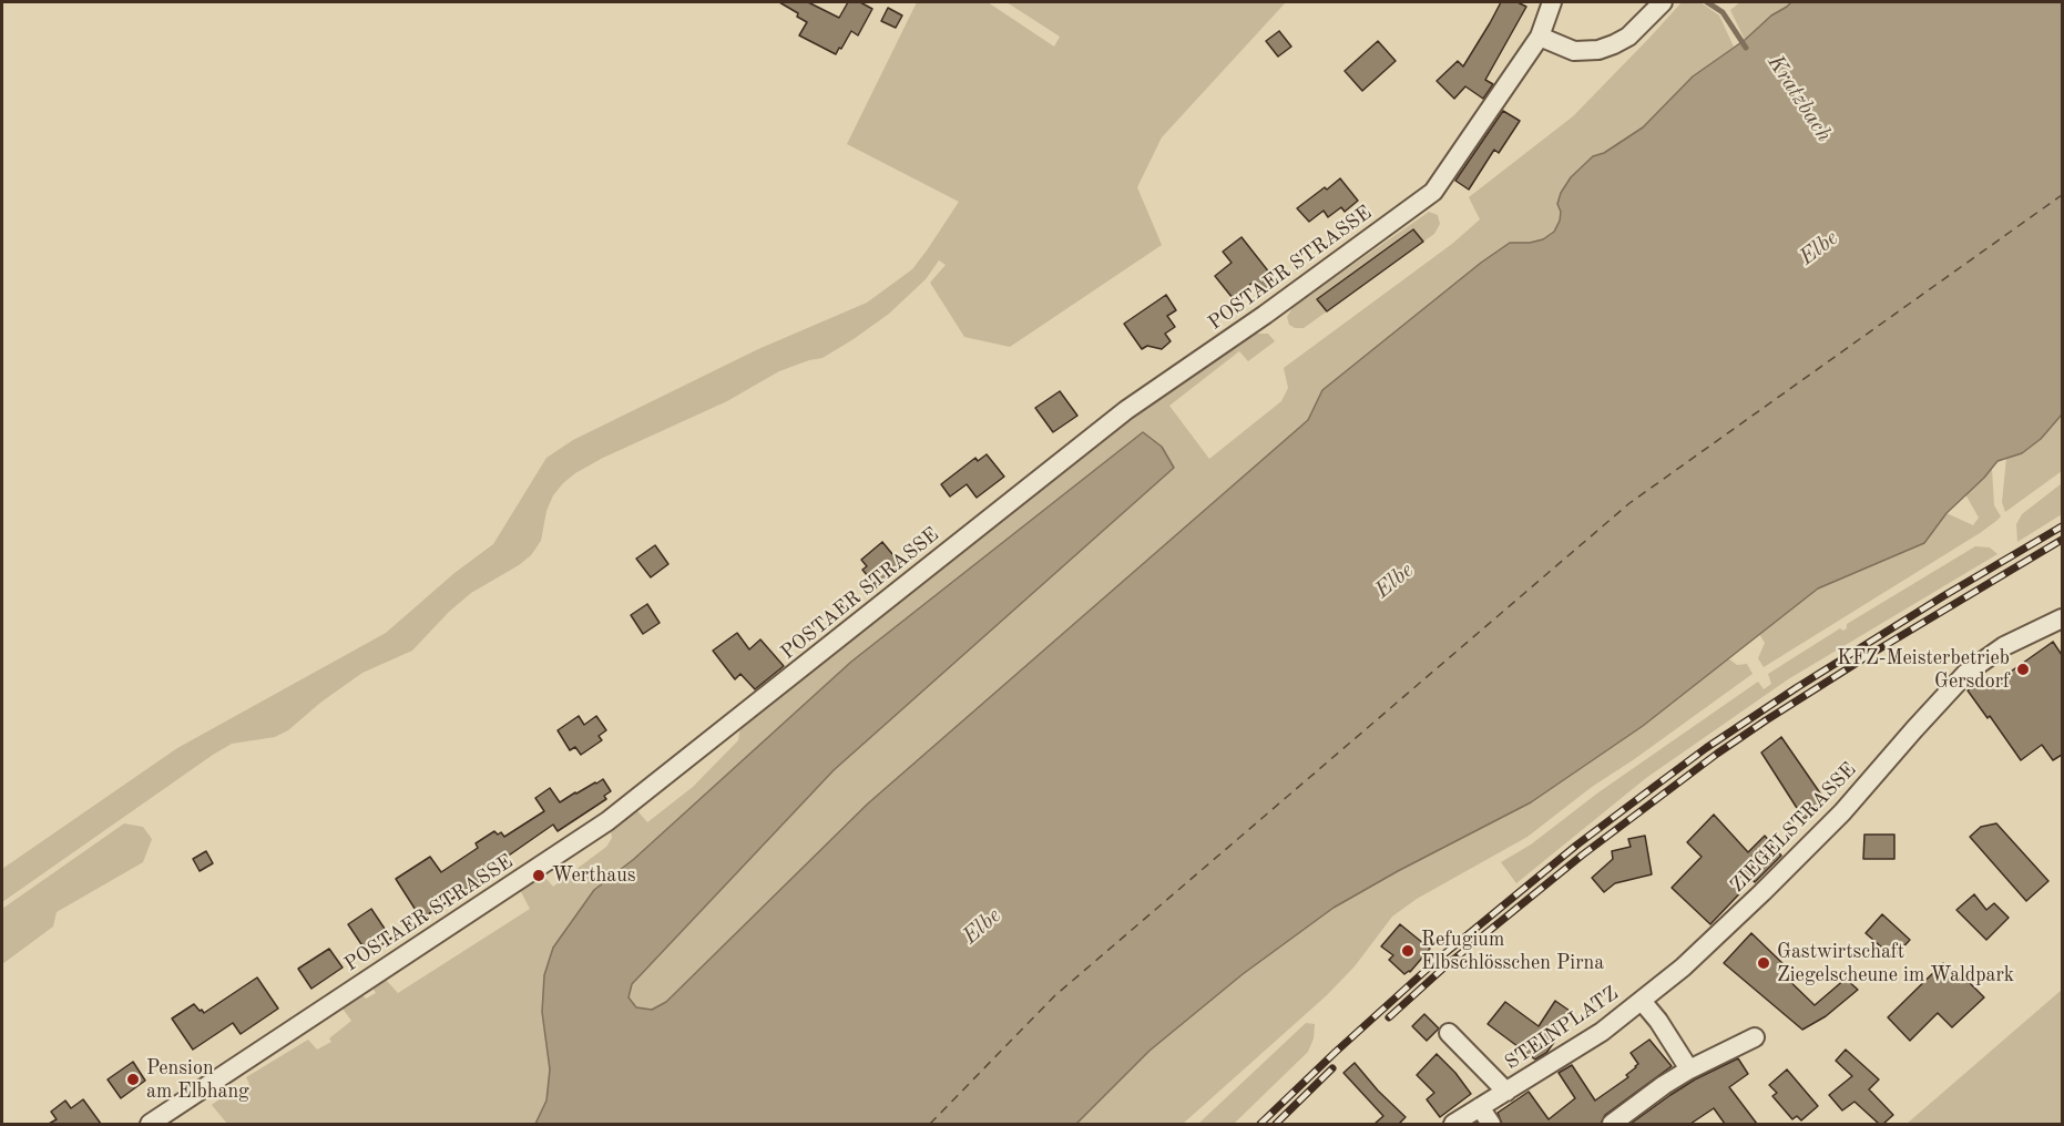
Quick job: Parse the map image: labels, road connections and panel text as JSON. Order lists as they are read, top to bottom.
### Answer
{
  "streets": {
    "street": ["POSTAER STRASSE", "ZIEGELSTRASSE", "STEINPLATZ"]
  },
  "crossings": [
    ["ZIEGELSTRASSE", "STEINPLATZ"]
  ],
  "water": ["Kratzbach", "Elbe"],
  "places": [
    "KFZ-Meisterbetrieb Gersdorf",
    "Werthaus",
    "Refugium Elbschlösschen Pirna",
    "Gastwirtschaft Ziegelscheune im Waldpark",
    "Pension am Elbhang"
  ]
}
